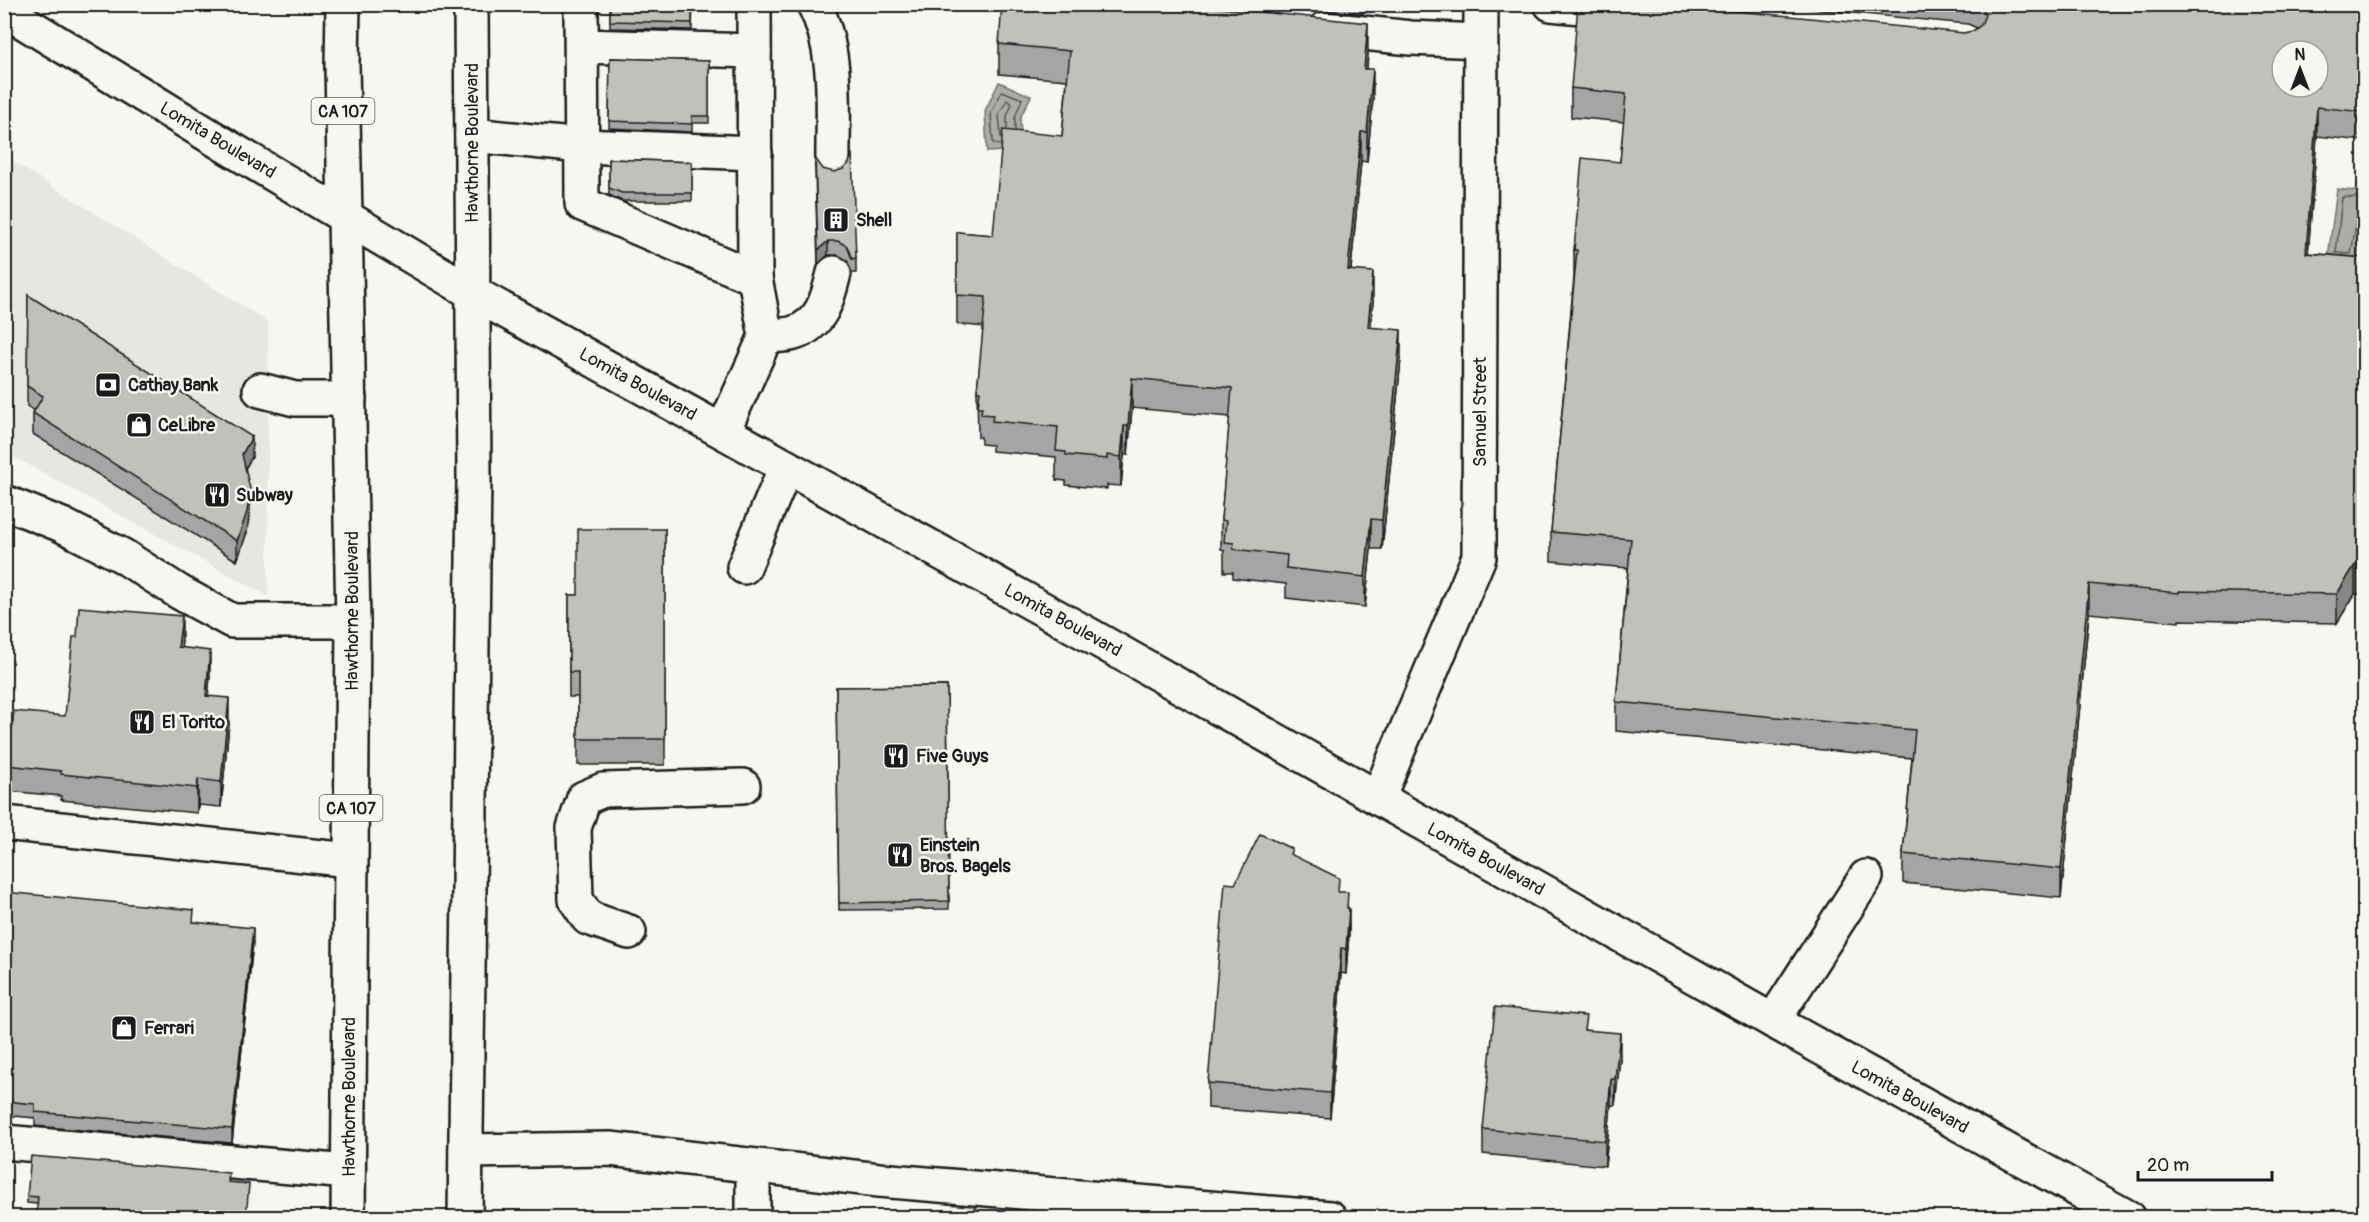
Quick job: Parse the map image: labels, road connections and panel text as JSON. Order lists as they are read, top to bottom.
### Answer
{
  "streets": {
    "main road": [
      "CA 107",
      "Lomita Boulevard",
      "Hawthorne Boulevard",
      "Samuel Street"
    ]
  },
  "crossings": [
    ["Lomita Boulevard", "Hawthorne Boulevard"],
    ["Lomita Boulevard", "Samuel Street"]
  ],
  "places": {
    "building": ["Shell"],
    "bank": ["Cathay Bank"],
    "shop": ["CeLibre", "Ferrari"],
    "restaurant": [
      "Subway",
      "El Torito",
      "Five Guys",
      "Einstein Bros. Bagels"
    ]
  },
  "scale_bar": "20 m",
  "north": "top"
}
